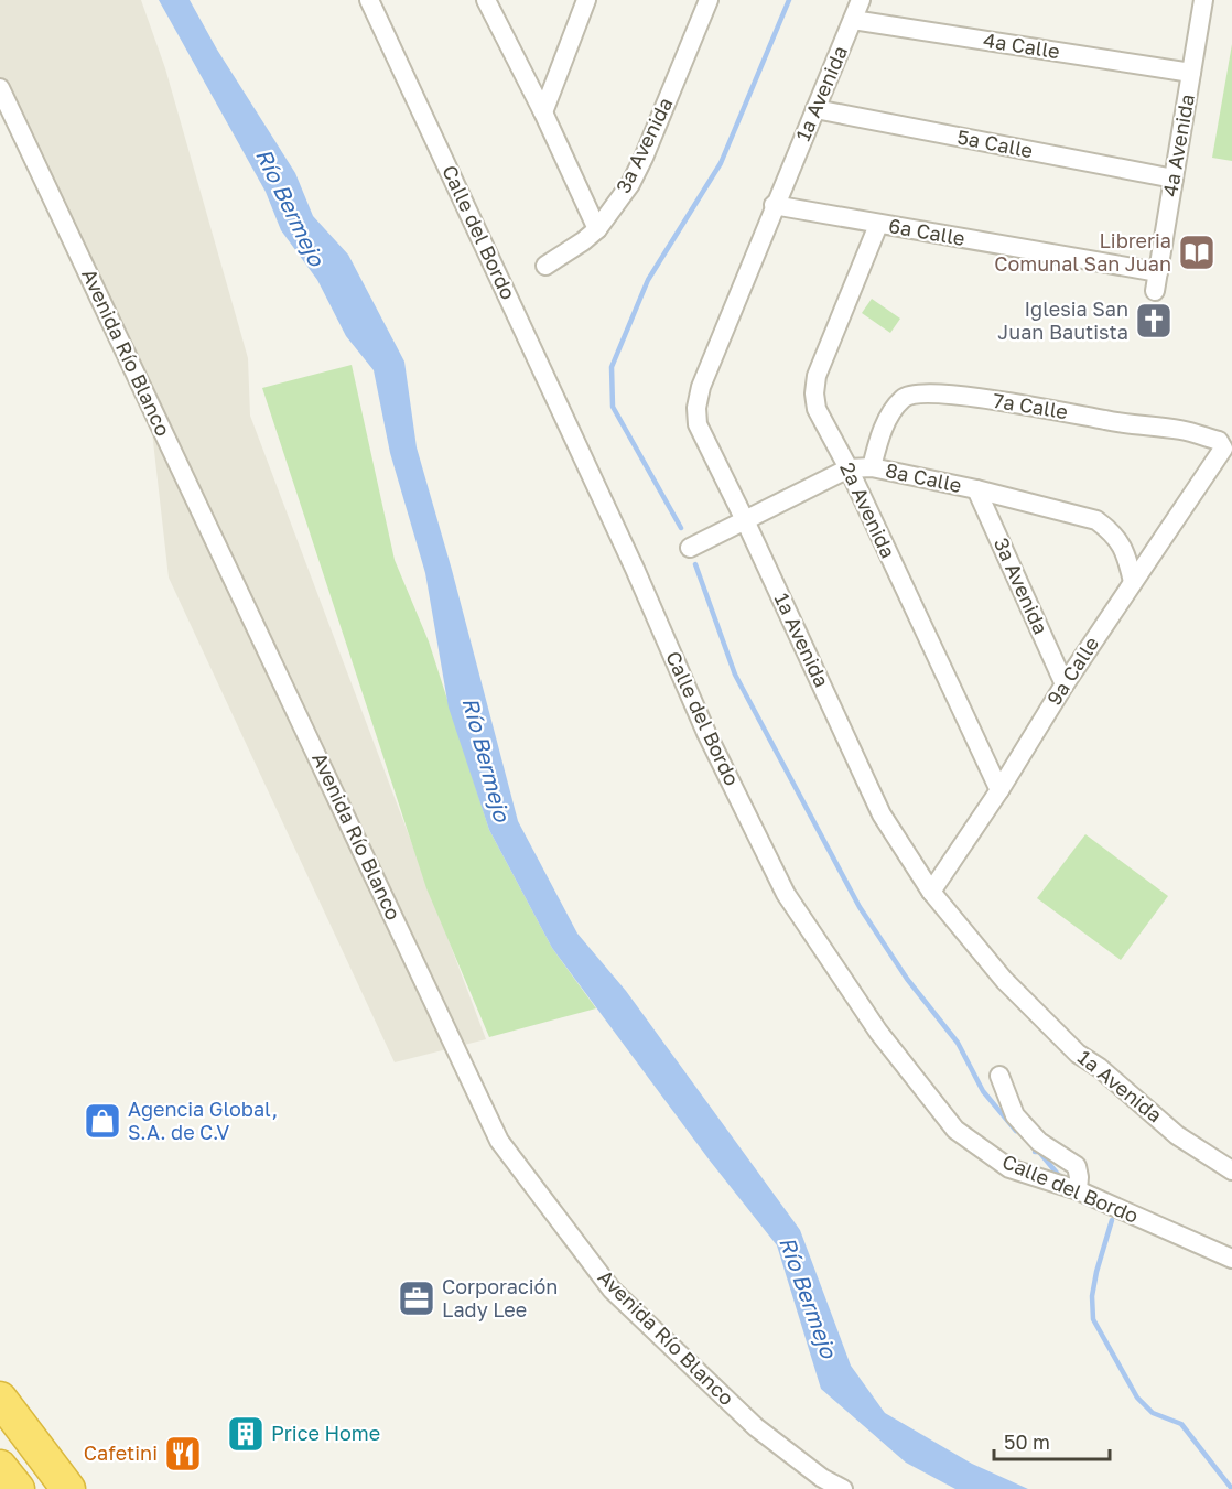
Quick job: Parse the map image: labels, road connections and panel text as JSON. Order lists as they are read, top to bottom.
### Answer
{
  "streets": {
    "street": [
      "4a Calle",
      "1a Avenida",
      "5a Calle",
      "3a Avenida",
      "4a Avenida",
      "Calle del Bordo",
      "6a Calle",
      "Avenida Río Blanco",
      "7a Calle",
      "8a Calle",
      "2a Avenida",
      "9a Calle"
    ]
  },
  "crossings": [
    ["4a Calle", "1a Avenida"],
    ["4a Calle", "4a Avenida"],
    ["1a Avenida", "5a Calle"],
    ["1a Avenida", "6a Calle"],
    ["1a Avenida", "8a Calle"],
    ["1a Avenida", "9a Calle"],
    ["5a Calle", "4a Avenida"],
    ["3a Avenida", "8a Calle"],
    ["3a Avenida", "9a Calle"],
    ["4a Avenida", "6a Calle"],
    ["6a Calle", "2a Avenida"],
    ["7a Calle", "8a Calle"],
    ["7a Calle", "9a Calle"],
    ["8a Calle", "2a Avenida"],
    ["8a Calle", "9a Calle"],
    ["2a Avenida", "9a Calle"]
  ],
  "water": ["Río Bermejo"],
  "places": {
    "library": ["Libreria Comunal San Juan"],
    "church": ["Iglesia San Juan Bautista"],
    "shop": ["Agencia Global, S.A. de C.V"],
    "office": ["Corporación Lady Lee"],
    "building": ["Price Home"],
    "restaurant": ["Cafetini"]
  },
  "scale_bar": "50 m"
}
